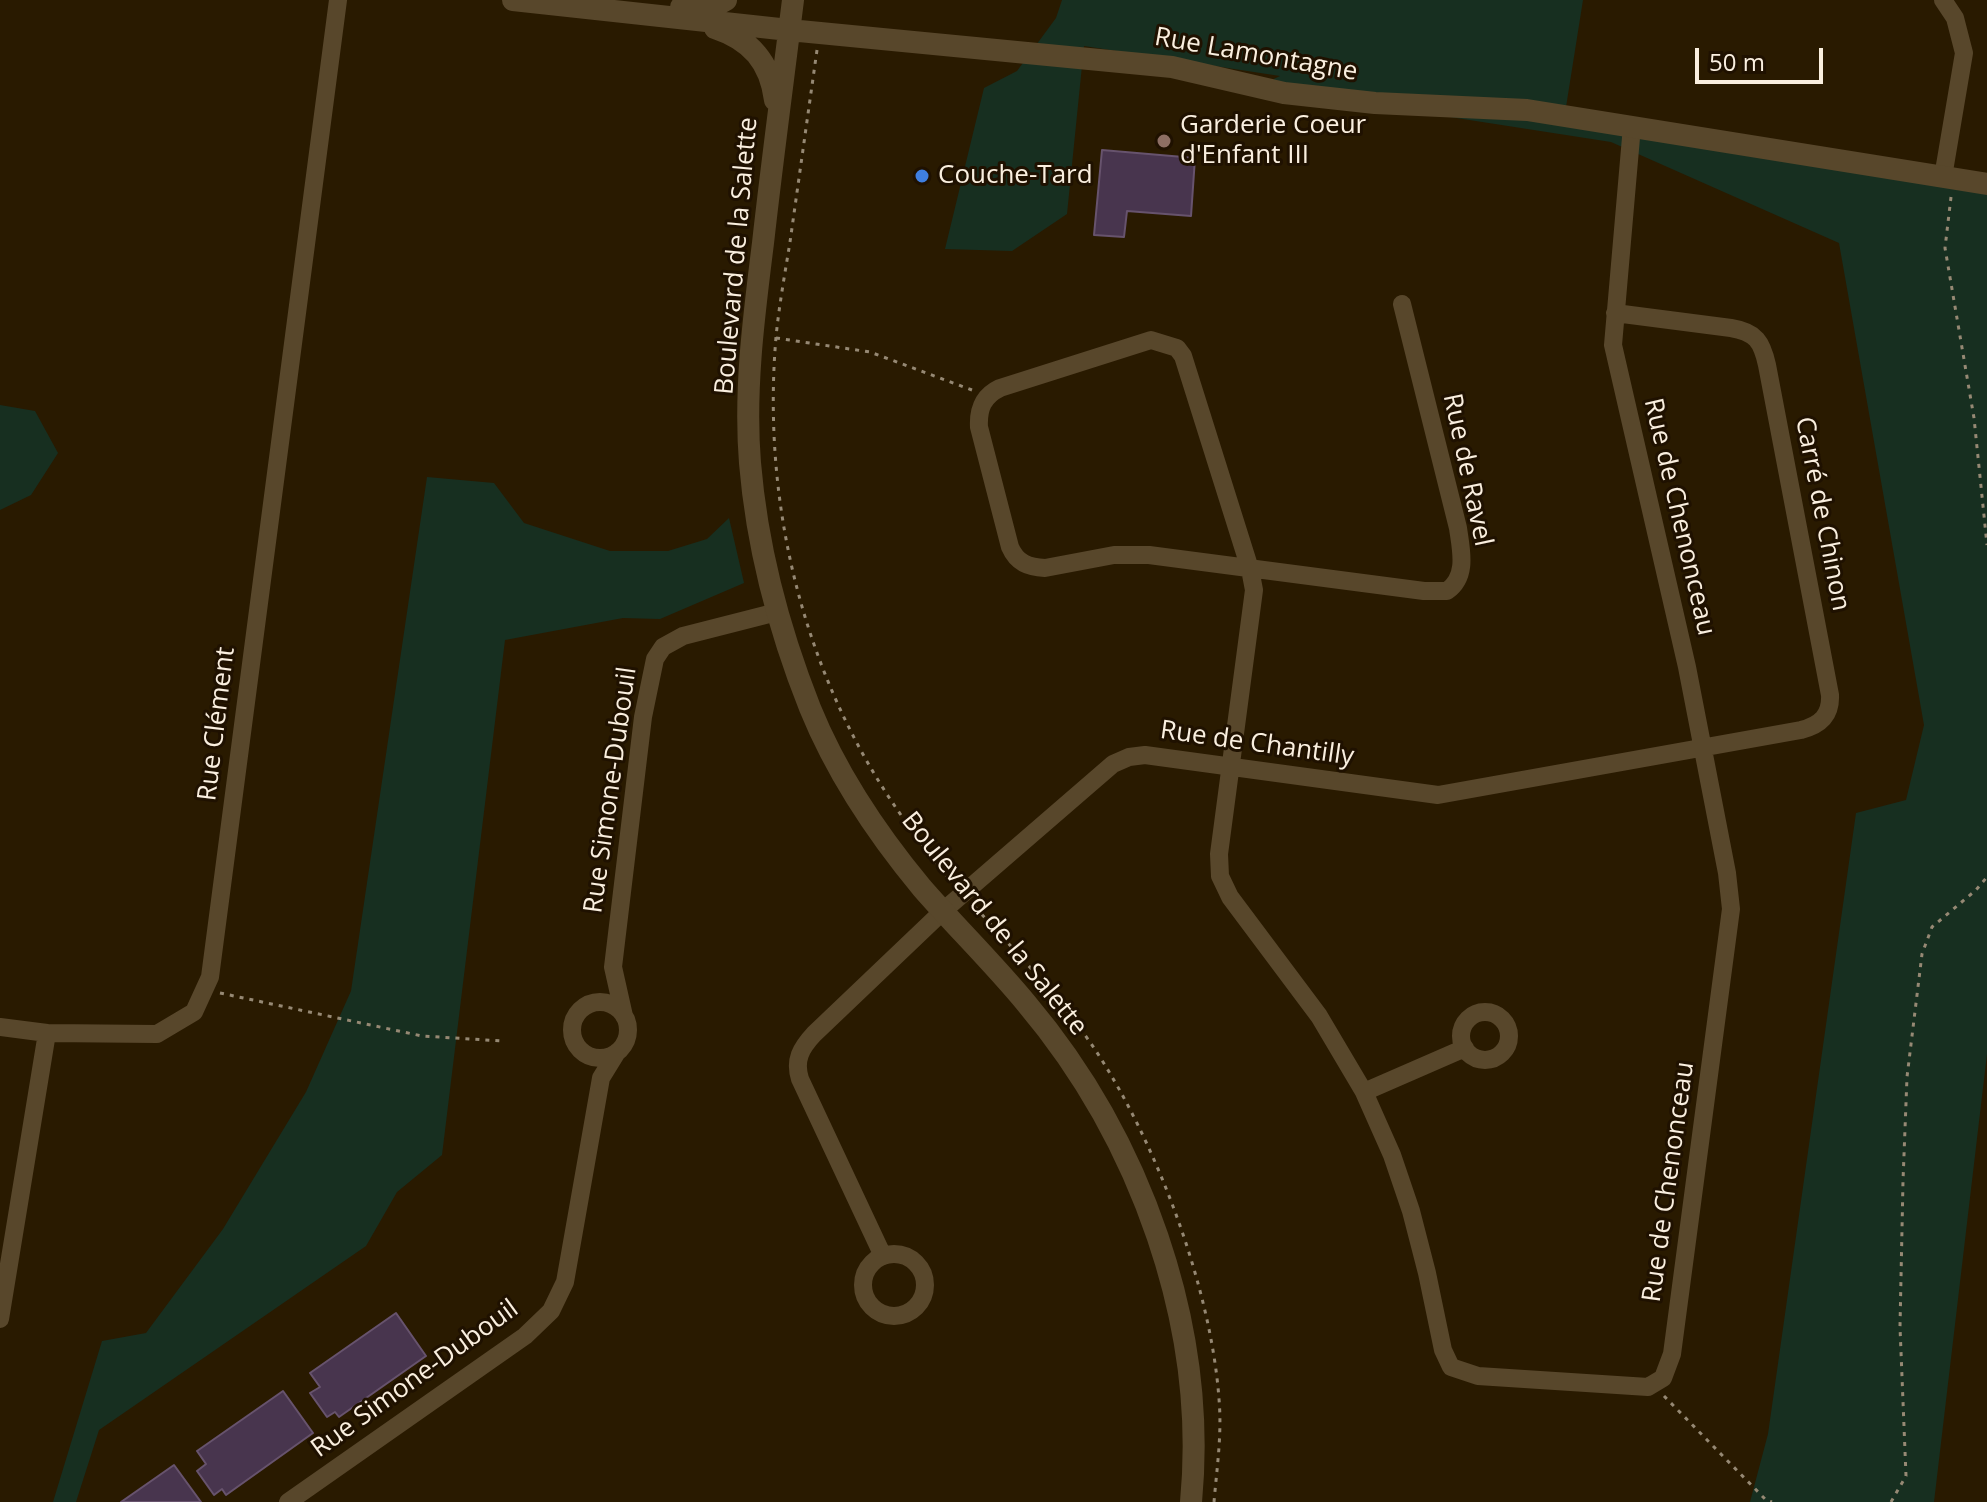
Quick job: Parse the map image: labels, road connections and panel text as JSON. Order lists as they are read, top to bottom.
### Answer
{
  "streets": {
    "street": [
      "Rue Lamontagne",
      "Boulevard de la Salette",
      "Rue de Ravel",
      "Carré de Chinon",
      "Rue de Chenonceau",
      "Rue Clément",
      "Rue de Chantilly",
      "Rue Simone-Dubouil"
    ]
  },
  "crossings": [
    ["Rue Lamontagne", "Boulevard de la Salette"],
    ["Rue Lamontagne", "Rue de Chenonceau"],
    ["Boulevard de la Salette", "Rue de Chantilly"],
    ["Boulevard de la Salette", "Rue Simone-Dubouil"],
    ["Rue de Ravel", "Rue de Chenonceau"],
    ["Carré de Chinon", "Rue de Chenonceau"],
    ["Carré de Chinon", "Rue de Chantilly"],
    ["Rue de Chenonceau", "Rue de Chantilly"]
  ],
  "places": ["Garderie Coeur d'Enfant III", "Couche-Tard"],
  "scale_bar": "50 m"
}
